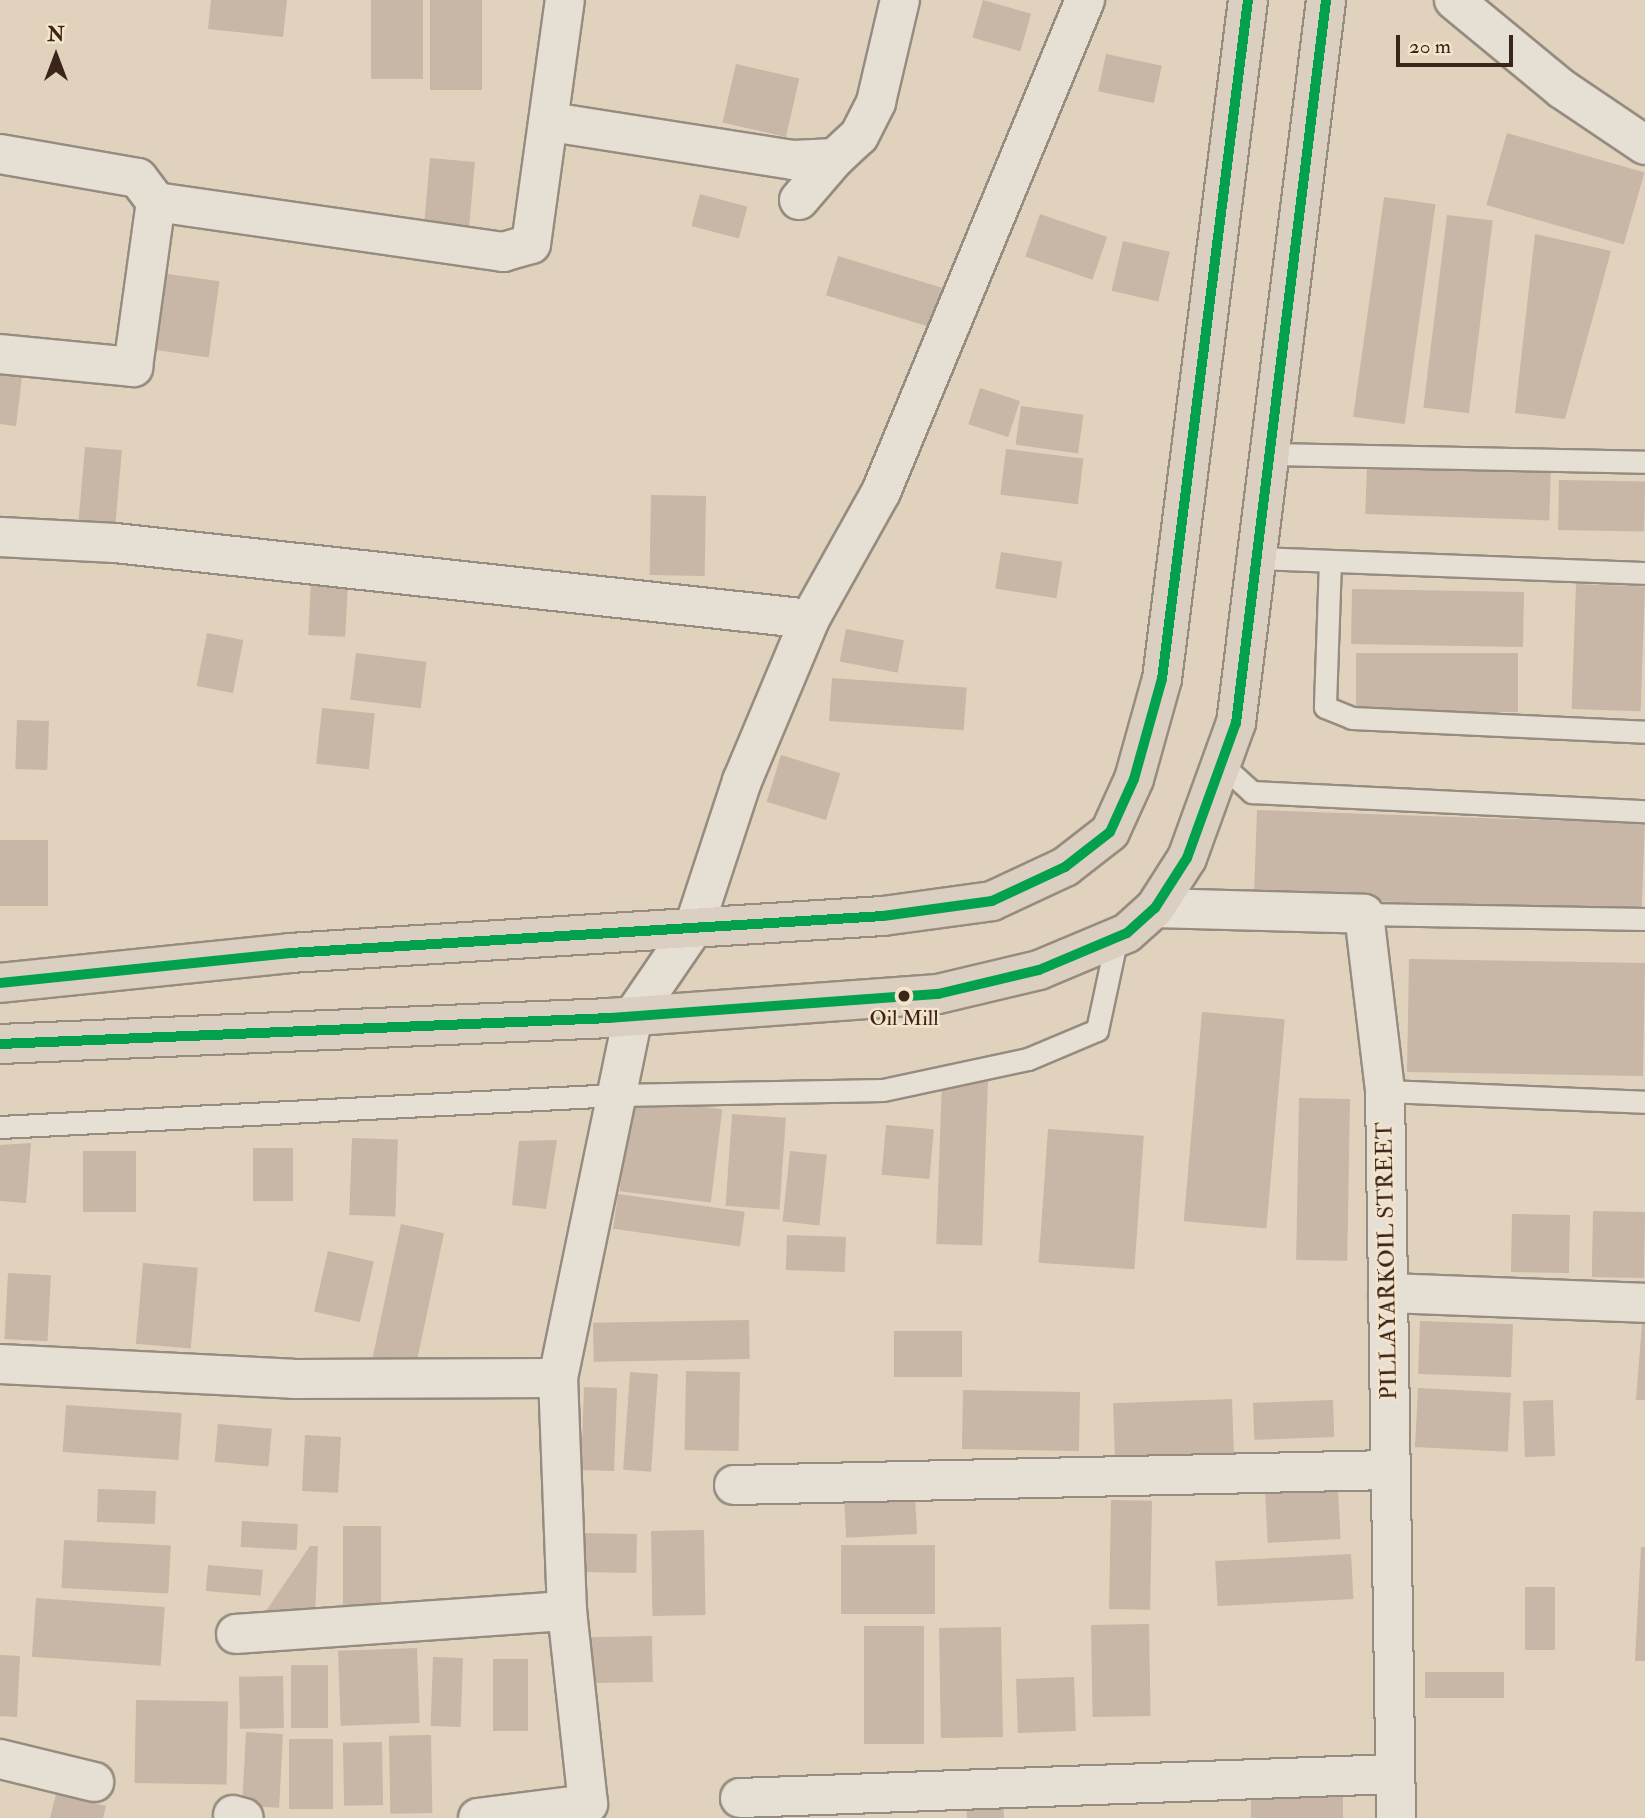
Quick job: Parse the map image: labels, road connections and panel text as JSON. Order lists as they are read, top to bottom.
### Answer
{
  "streets": {
    "street": ["PILLAYARKOIL STREET"]
  },
  "places": ["Oil Mill"],
  "scale_bar": "20 m",
  "north": "top"
}
